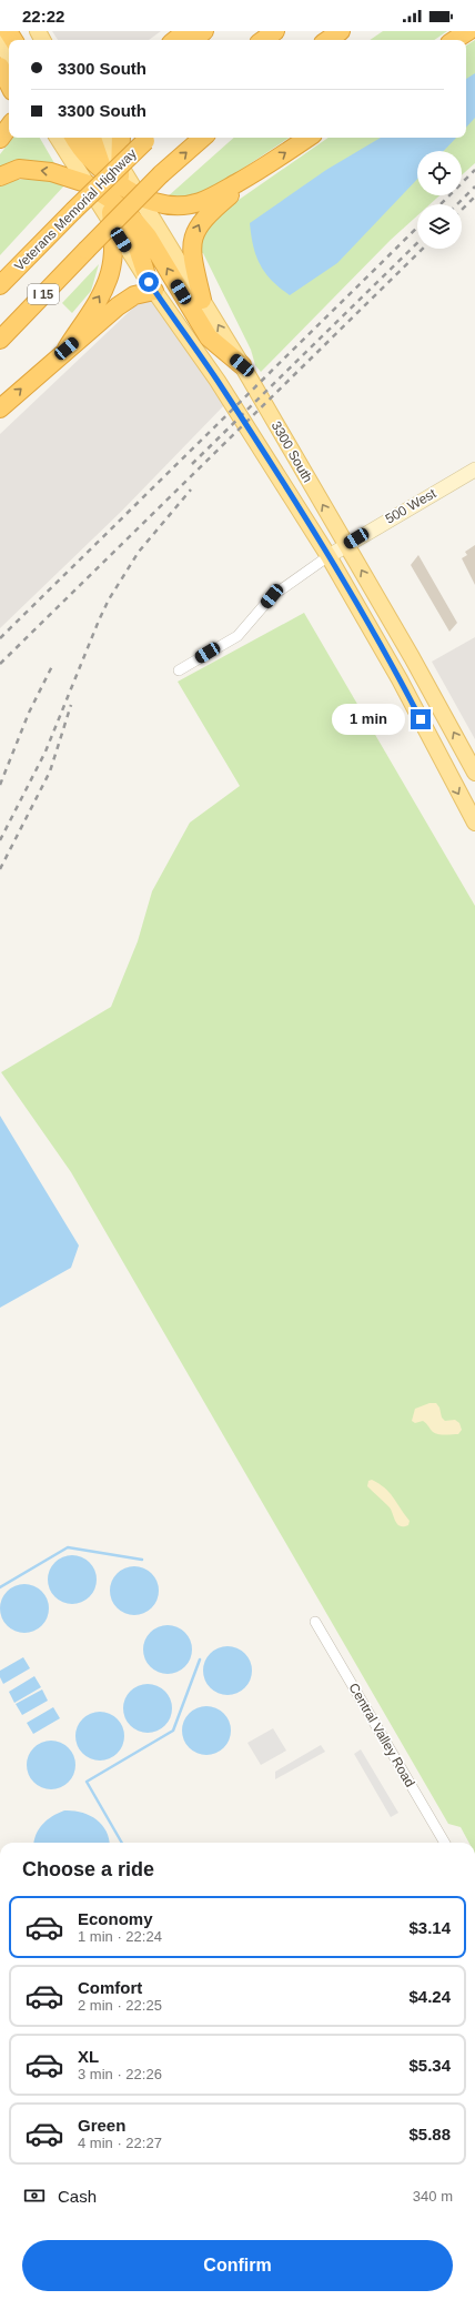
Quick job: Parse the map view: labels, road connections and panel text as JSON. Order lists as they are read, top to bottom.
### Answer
{
  "streets": {
    "highway": ["Veterans Memorial Highway", "I 15"],
    "main road": ["3300 South", "500 West"],
    "street": ["Central Valley Road"]
  },
  "crossings": [
    ["3300 South", "500 West"]
  ],
  "page": {
    "status": "22:22",
    "banner": ["3300 South", "3300 South"],
    "bubble": "1 min",
    "heading": "Choose a ride",
    "list": [
      {
        "name": "Economy",
        "note": "1 min · 22:24",
        "value": "$3.14"
      },
      {
        "name": "Comfort",
        "note": "2 min · 22:25",
        "value": "$4.24"
      },
      {
        "name": "XL",
        "note": "3 min · 22:26",
        "value": "$5.34"
      },
      {
        "name": "Green",
        "note": "4 min · 22:27",
        "value": "$5.88"
      }
    ],
    "pay": ["Cash", "340 m"],
    "buttons": "Confirm"
  }
}
